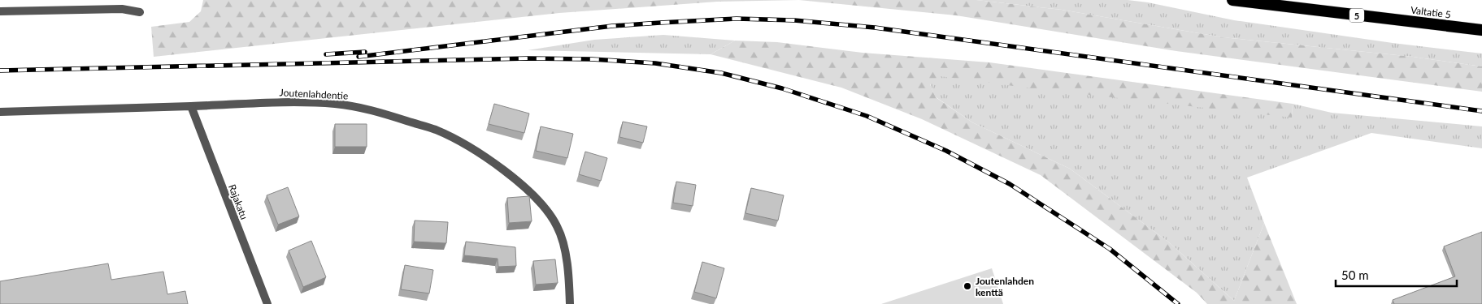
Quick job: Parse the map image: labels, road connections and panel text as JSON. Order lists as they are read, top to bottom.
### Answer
{
  "streets": {
    "highway": ["Valtatie 5", "5"],
    "street": ["Joutenlahdentie", "Rajakatu"]
  },
  "crossings": [
    ["Joutenlahdentie", "Rajakatu"]
  ],
  "places": ["Joutenlahden kenttä"],
  "scale_bar": "50 m"
}
